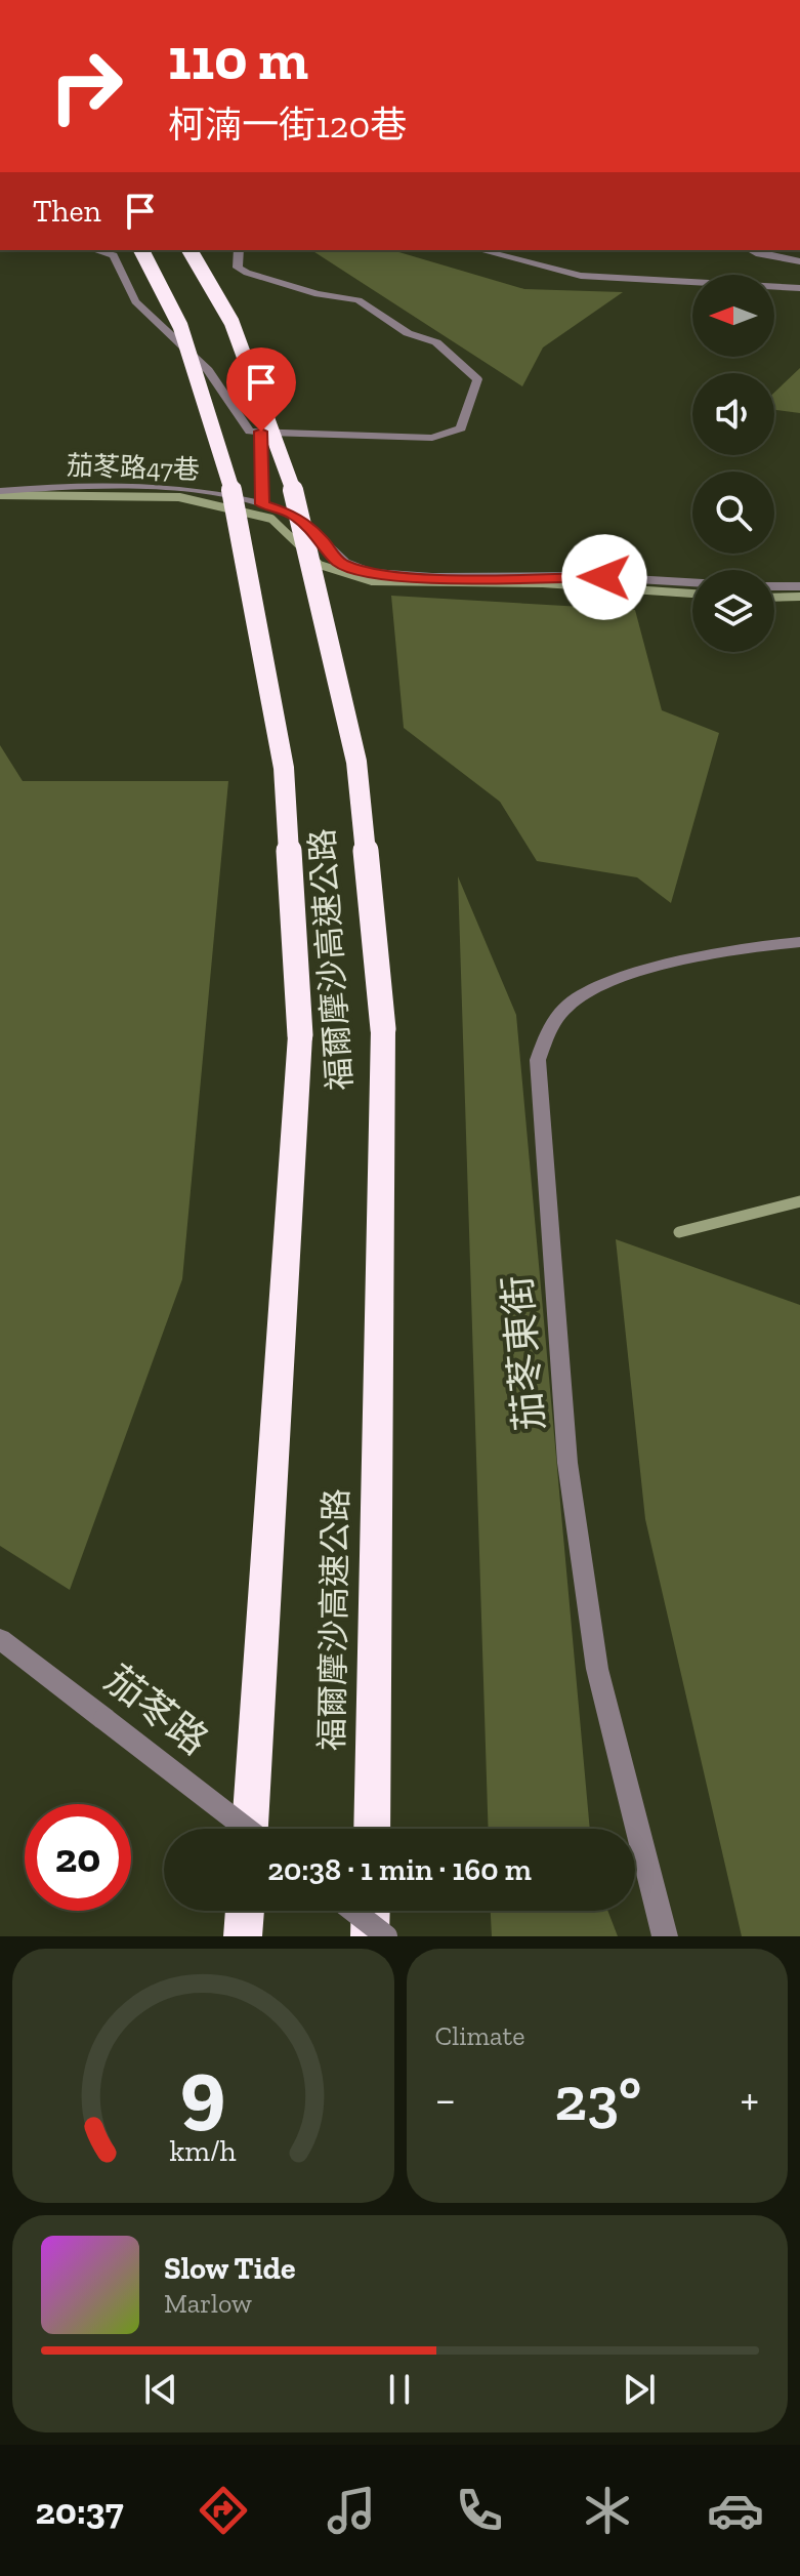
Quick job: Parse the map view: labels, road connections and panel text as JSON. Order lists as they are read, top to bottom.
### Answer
{
  "streets": {
    "highway": ["福爾摩沙高速公路"],
    "street": ["茄苳路47巷", "茄苳東街", "茄苳路"]
  },
  "north": "left",
  "page": {
    "turn": ["110 m", "柯湳一街120巷"],
    "then": "Then",
    "limit": "20",
    "trip": "20:38 · 1 min · 160 m",
    "tile": "Climate",
    "heat": ["−", "23°", "+"],
    "song": ["Slow Tide", "Marlow"],
    "tabs": "20:37",
    "gauge": ["9", "km/h"]
  }
}
